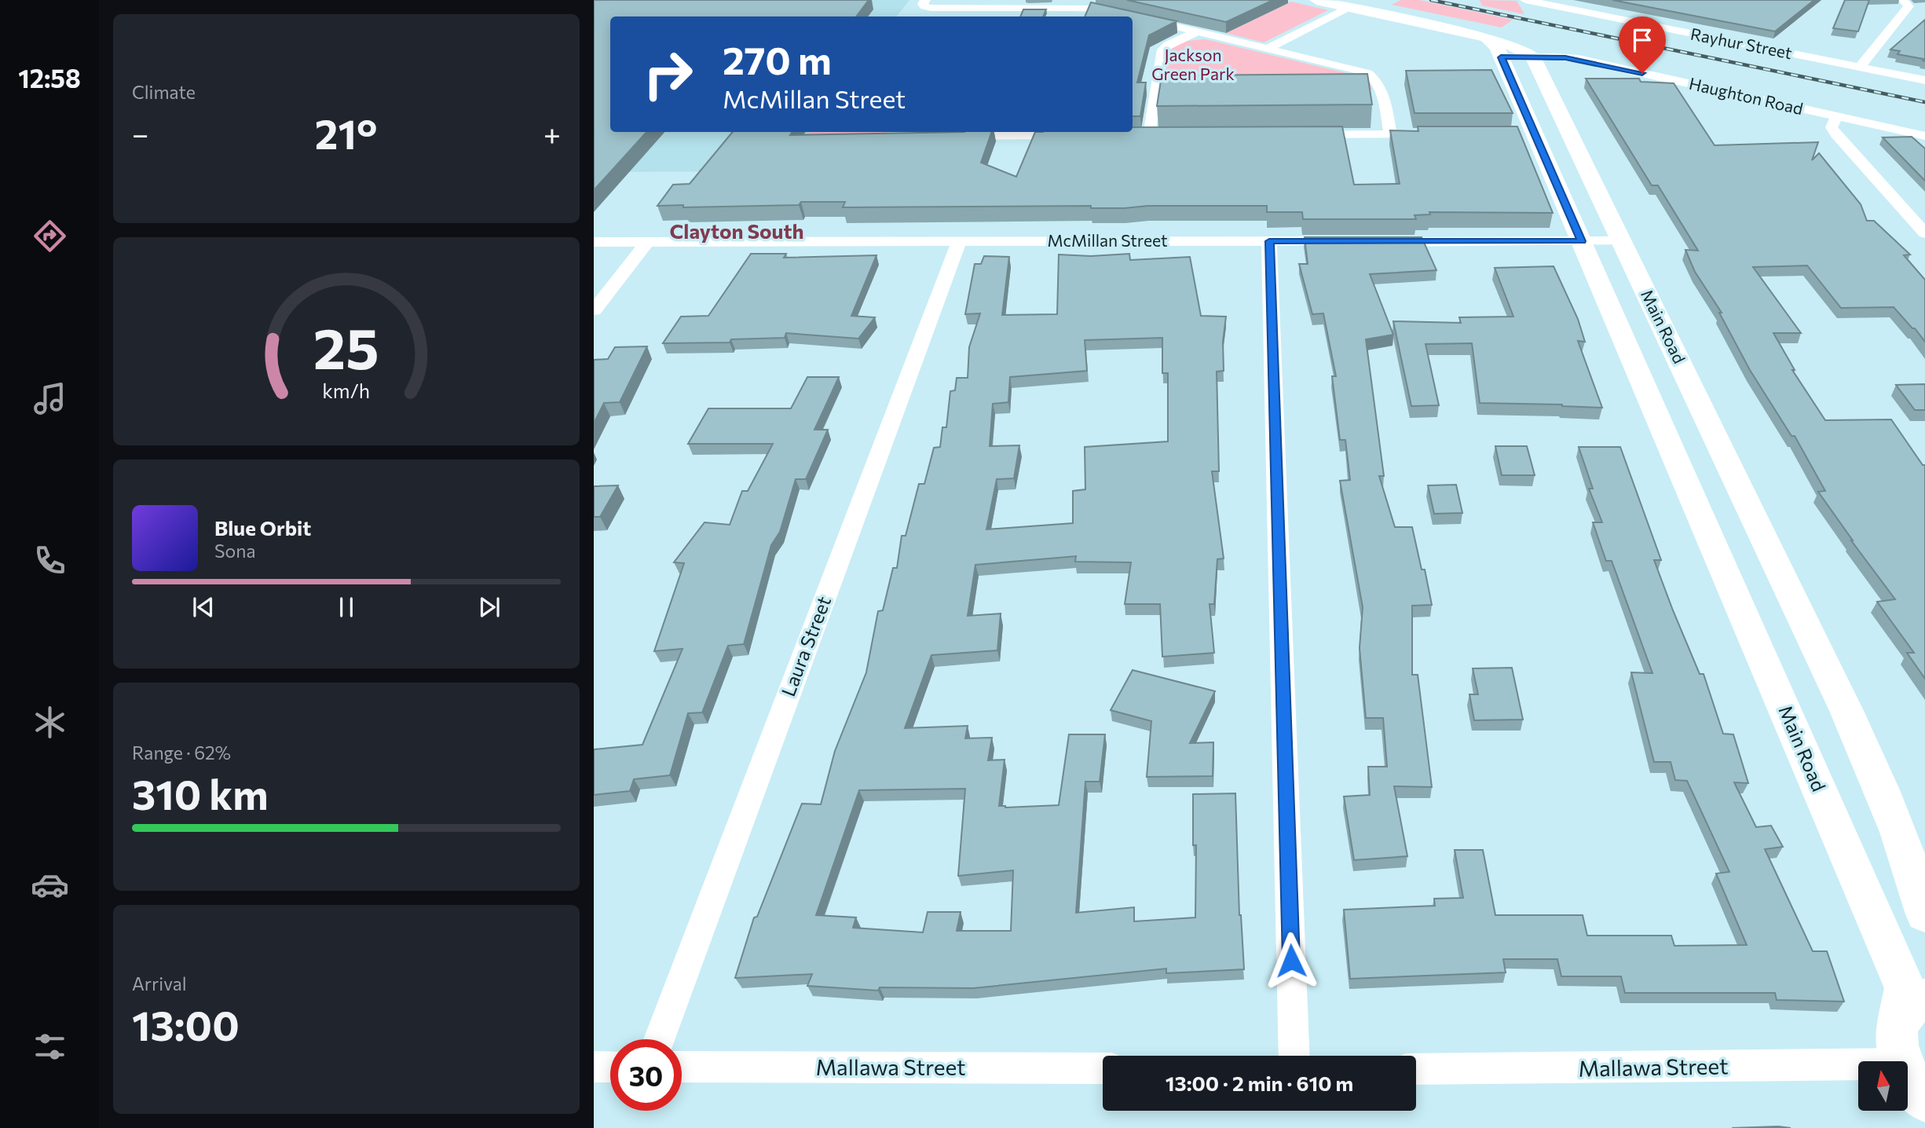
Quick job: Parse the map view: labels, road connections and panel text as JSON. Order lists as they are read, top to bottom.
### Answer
{
  "streets": {
    "main road": ["Haughton Road", "Main Road"],
    "street": [
      "Rayhur Street",
      "McMillan Street",
      "Laura Street",
      "Mallawa Street"
    ]
  },
  "crossings": [
    ["Haughton Road", "Main Road"],
    ["McMillan Street", "Laura Street"]
  ],
  "districts": ["Clayton South"],
  "parks": ["Jackson Green Park"],
  "north": "top",
  "page": {
    "tabs": "12:58",
    "tile": [
      "Climate",
      ["Range · 62%", "310 km"],
      ["Arrival", "13:00"]
    ],
    "turn": ["270 m", "McMillan Street"],
    "heat": ["−", "21°", "+"],
    "song": ["Blue Orbit", "Sona"],
    "limit": "30",
    "trip": "13:00 · 2 min · 610 m",
    "gauge": ["25", "km/h"]
  }
}
